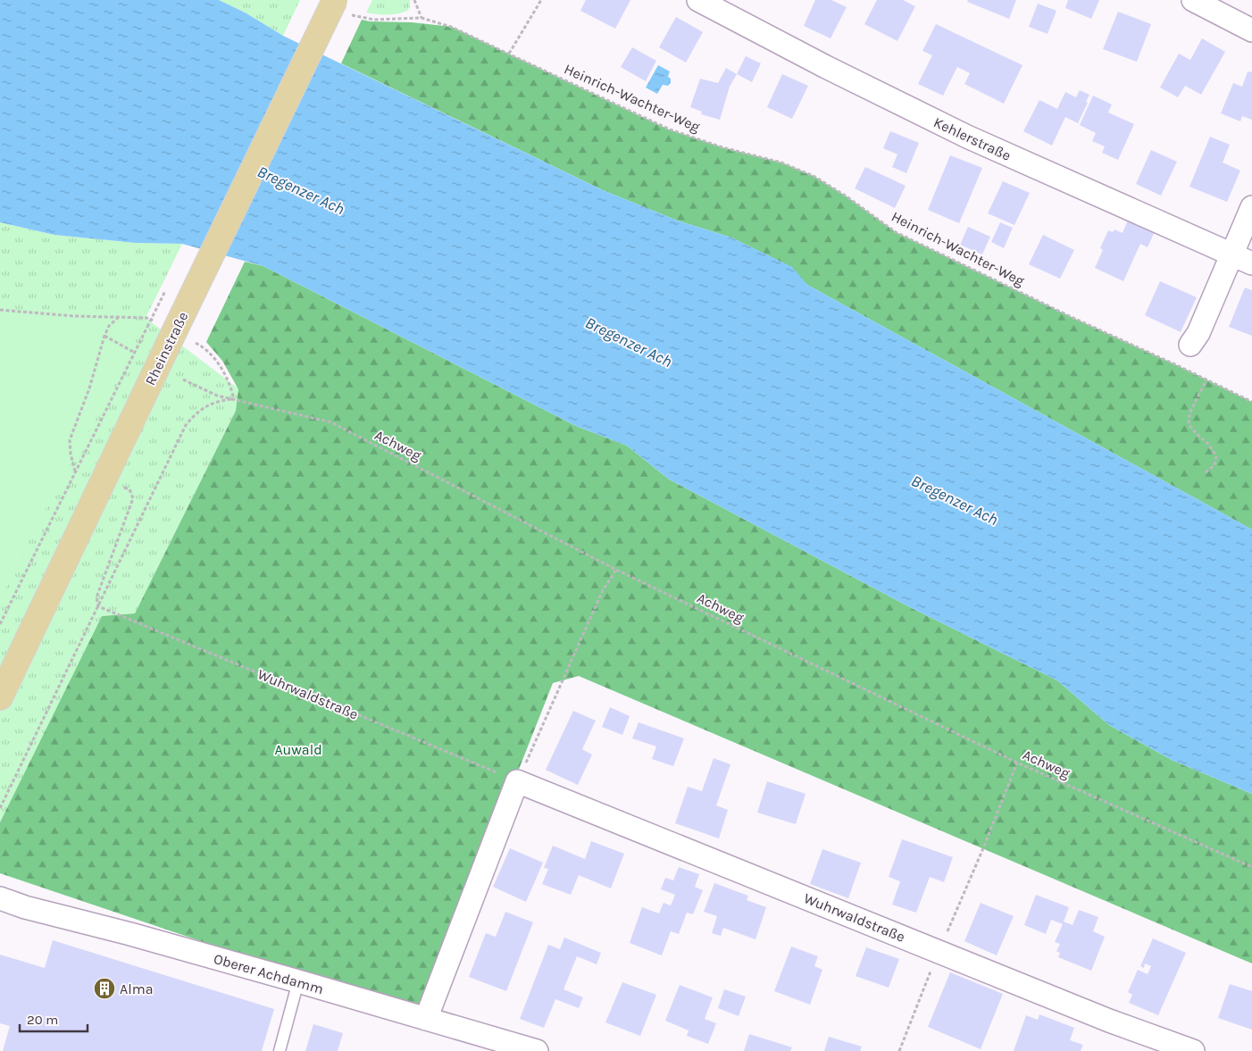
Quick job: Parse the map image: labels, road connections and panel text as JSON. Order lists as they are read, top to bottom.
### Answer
{
  "streets": {
    "main road": ["Rheinstraße"],
    "street": ["Kehlerstraße", "Wuhrwaldstraße", "Oberer Achdamm"],
    "path": ["Heinrich-Wachter-Weg", "Achweg"]
  },
  "water": ["Bregenzer Ach"],
  "parks": ["Auwald"],
  "places": {
    "building": ["Alma"]
  },
  "scale_bar": "20 m"
}
